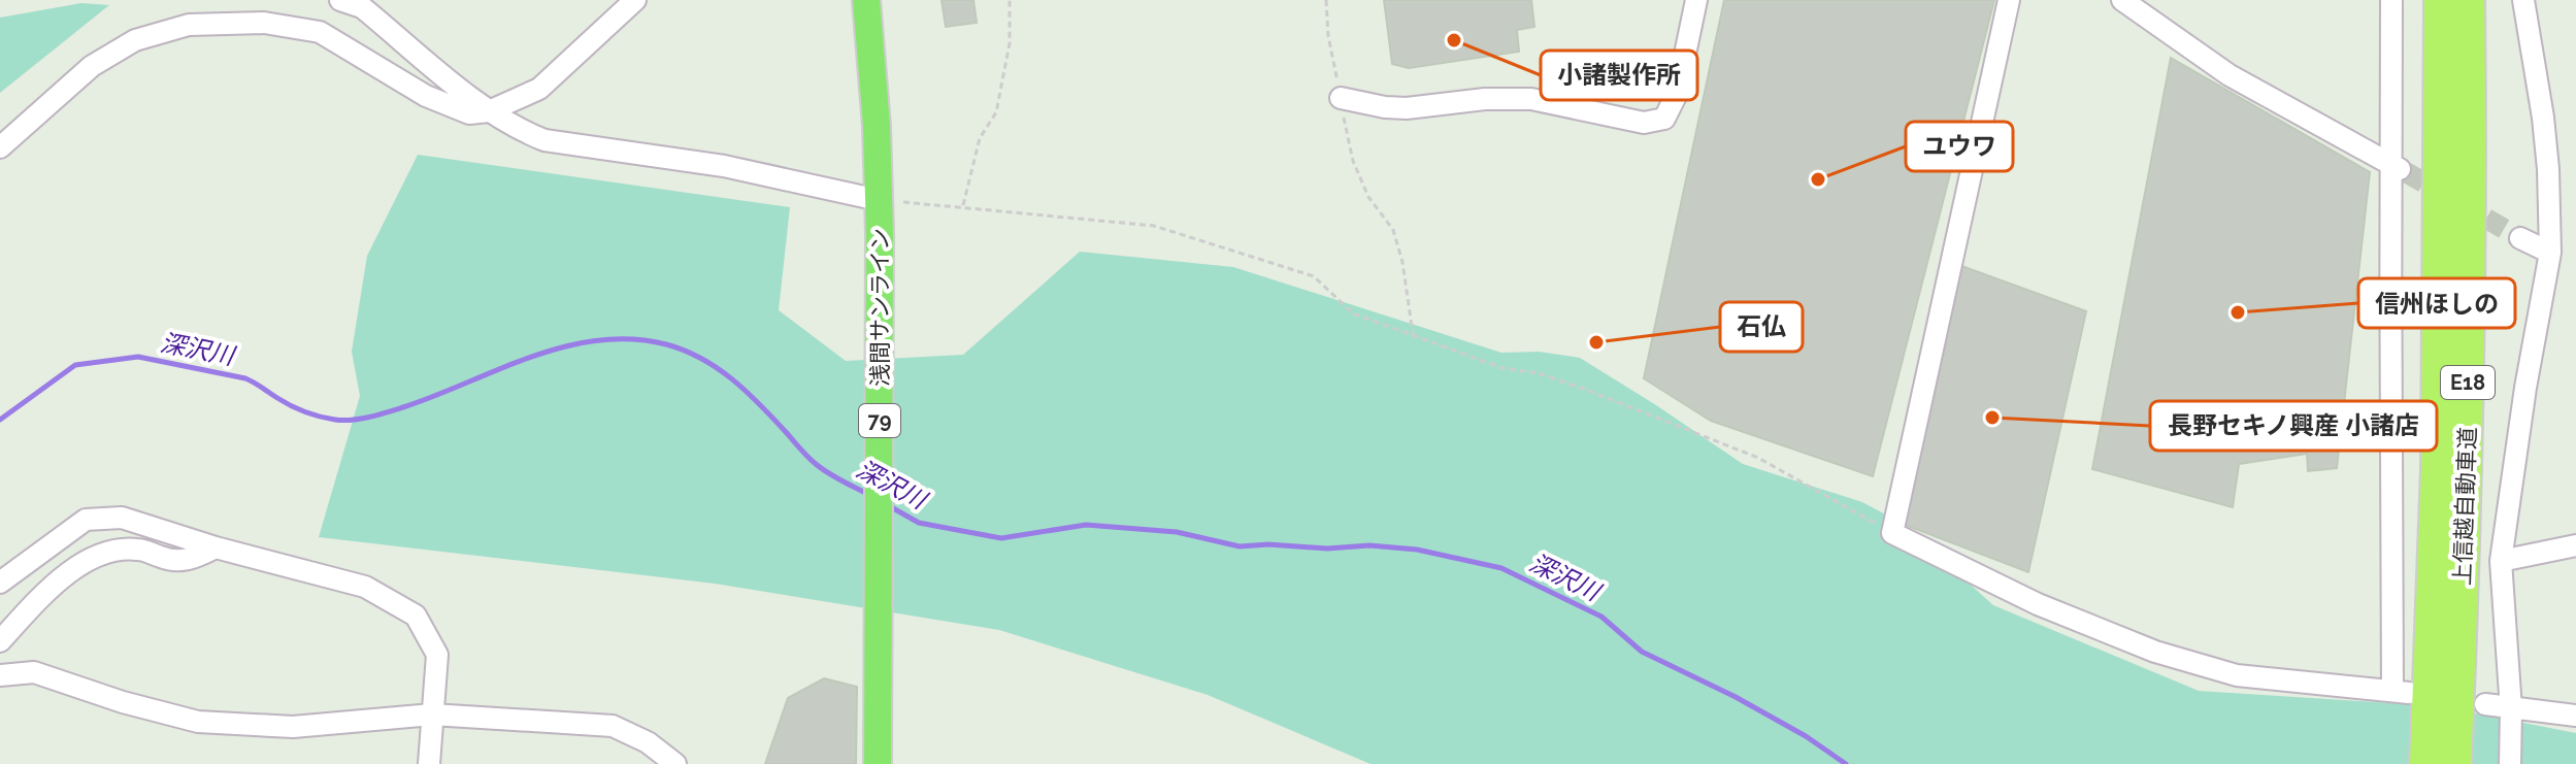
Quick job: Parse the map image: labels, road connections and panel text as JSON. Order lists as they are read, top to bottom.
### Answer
{
  "streets": {
    "highway": ["E18", "上信越自動車道"],
    "main road": ["浅間サンライン", "79"]
  },
  "water": ["深沢川"],
  "places": [
    "小諸製作所",
    "ユウワ",
    "信州ほしの",
    "石仏",
    "長野セキノ興産 小諸店"
  ]
}
